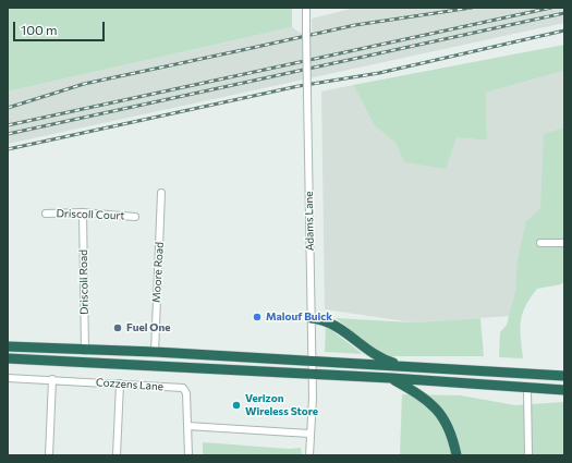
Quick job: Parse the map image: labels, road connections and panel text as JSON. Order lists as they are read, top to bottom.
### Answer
{
  "streets": {
    "street": [
      "Driscoll Court",
      "Adams Lane",
      "Moore Road",
      "Driscoll Road",
      "Cozzens Lane"
    ]
  },
  "crossings": [
    ["Driscoll Court", "Driscoll Road"]
  ],
  "places": ["Malouf Buick", "Fuel One", "Verizon Wireless Store"],
  "scale_bar": "100 m"
}
